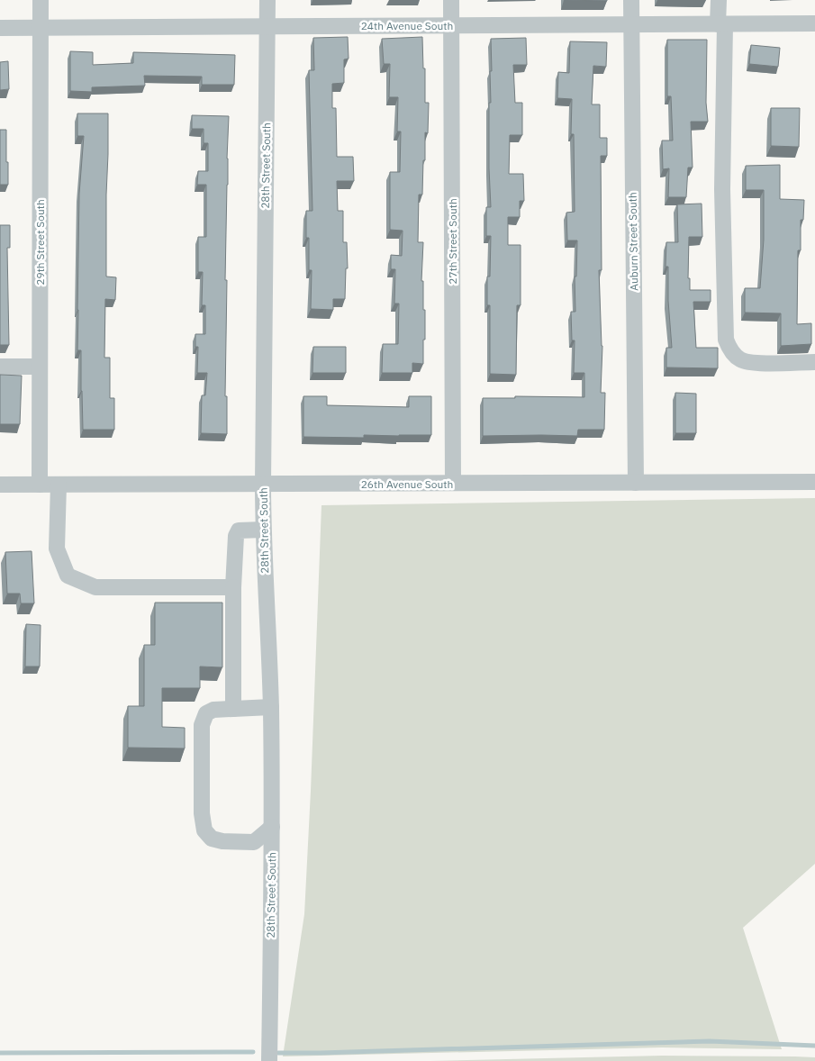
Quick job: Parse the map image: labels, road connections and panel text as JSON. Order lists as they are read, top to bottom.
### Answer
{
  "streets": {
    "street": [
      "24th Avenue South",
      "28th Street South",
      "27th Street South",
      "Auburn Street South",
      "29th Street South",
      "26th Avenue South"
    ]
  },
  "crossings": [
    ["24th Avenue South", "28th Street South"],
    ["24th Avenue South", "27th Street South"],
    ["24th Avenue South", "Auburn Street South"],
    ["24th Avenue South", "29th Street South"],
    ["28th Street South", "26th Avenue South"],
    ["27th Street South", "26th Avenue South"],
    ["Auburn Street South", "26th Avenue South"],
    ["29th Street South", "26th Avenue South"]
  ]
}
